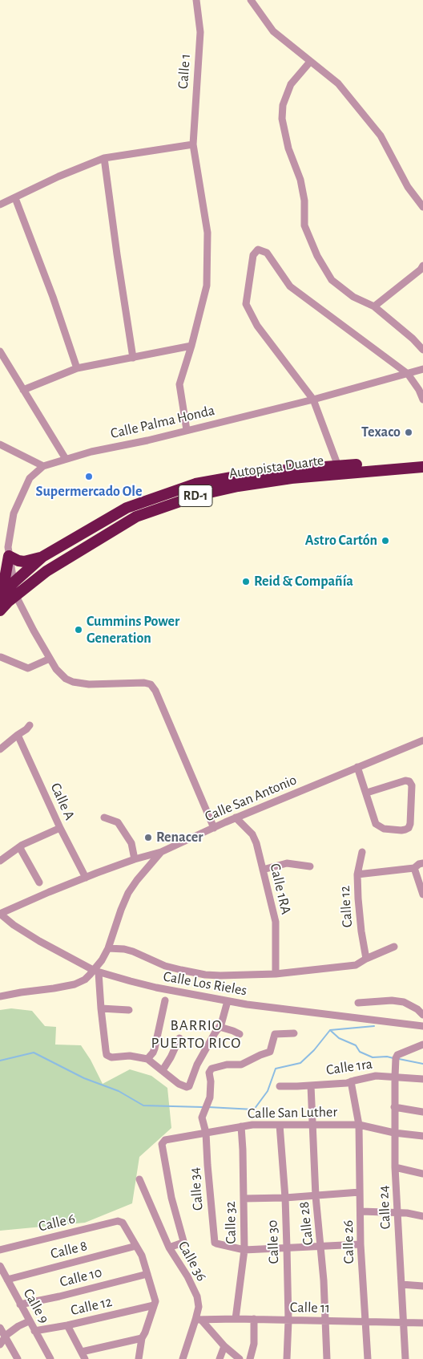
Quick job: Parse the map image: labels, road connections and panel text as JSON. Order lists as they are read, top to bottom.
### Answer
{
  "streets": {
    "highway": ["Autopista Duarte", "RD-1"],
    "street": [
      "Calle 1",
      "Calle Palma Honda",
      "Calle San Antonio",
      "Calle A",
      "Calle 1RA",
      "Calle 12",
      "Calle Los Rieles",
      "Calle 1ra",
      "Calle San Luther",
      "Calle 34",
      "Calle 24",
      "Calle 6",
      "Calle 32",
      "Calle 28",
      "Calle 30",
      "Calle 26",
      "Calle 8",
      "Calle 36",
      "Calle 10",
      "Calle 9",
      "Calle 11"
    ]
  },
  "crossings": [
    ["Calle 1", "Calle Palma Honda"],
    ["Calle Palma Honda", "Autopista Duarte"],
    ["Calle Palma Honda", "Calle San Antonio"],
    ["Calle San Antonio", "Calle A"],
    ["Calle San Antonio", "Calle 1RA"],
    ["Calle San Antonio", "Calle Los Rieles"],
    ["Calle 12", "Calle 9"],
    ["Calle 1ra", "Calle 24"],
    ["Calle 1ra", "Calle 28"],
    ["Calle 1ra", "Calle 26"],
    ["Calle San Luther", "Calle 34"],
    ["Calle San Luther", "Calle 24"],
    ["Calle San Luther", "Calle 32"],
    ["Calle San Luther", "Calle 28"],
    ["Calle San Luther", "Calle 30"],
    ["Calle San Luther", "Calle 26"],
    ["Calle San Luther", "Calle 36"],
    ["Calle 34", "Calle 32"],
    ["Calle 24", "Calle 11"],
    ["Calle 6", "Calle 8"],
    ["Calle 32", "Calle 11"],
    ["Calle 28", "Calle 11"],
    ["Calle 30", "Calle 11"],
    ["Calle 26", "Calle 11"],
    ["Calle 8", "Calle 9"],
    ["Calle 36", "Calle 11"],
    ["Calle 10", "Calle 9"]
  ],
  "districts": ["BARRIO PUERTO RICO"],
  "places": [
    "Texaco",
    "Supermercado Ole",
    "Astro Cartón",
    "Reid & Compañía",
    "Cummins Power Generation",
    "Renacer"
  ]
}
